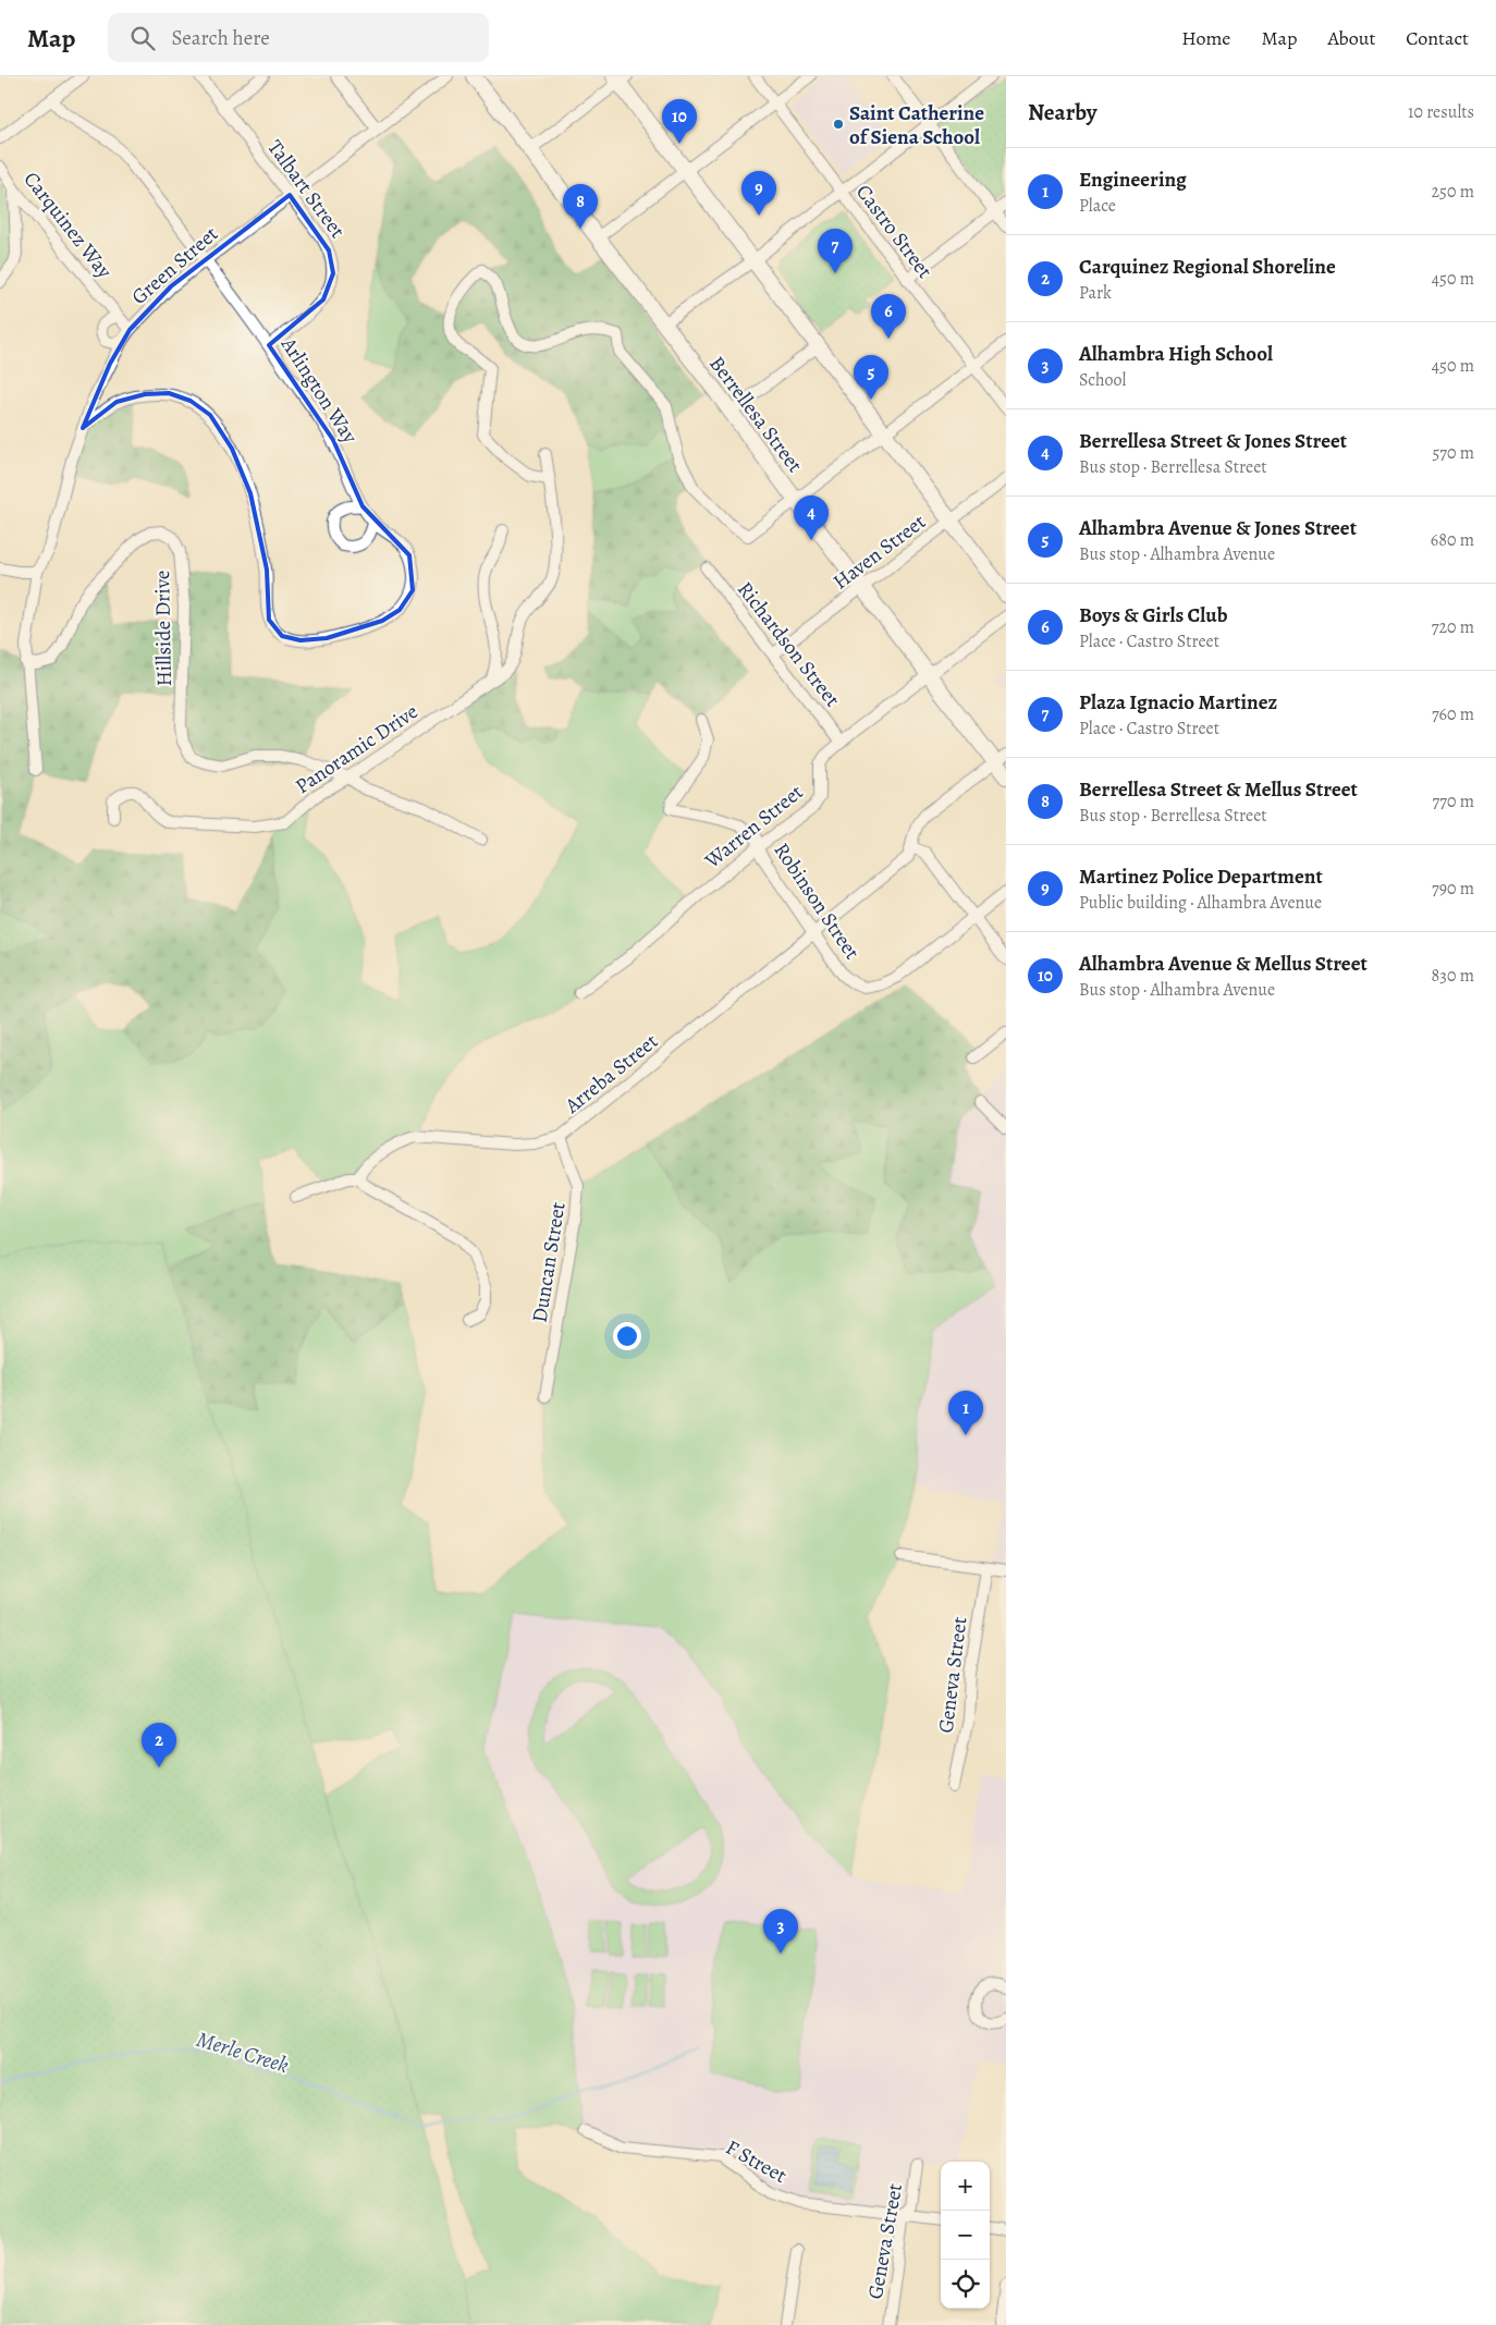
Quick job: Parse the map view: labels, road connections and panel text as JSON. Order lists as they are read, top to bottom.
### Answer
{
  "streets": {
    "main road": ["Berrellesa Street"],
    "street": [
      "Talbart Street",
      "Carquinez Way",
      "Castro Street",
      "Green Street",
      "Arlington Way",
      "Haven Street",
      "Hillside Drive",
      "Richardson Street",
      "Panoramic Drive",
      "Warren Street",
      "Robinson Street",
      "Arreba Street",
      "Duncan Street",
      "Geneva Street",
      "F Street"
    ]
  },
  "crossings": [
    ["Talbart Street", "Green Street"],
    ["Talbart Street", "Arlington Way"],
    ["Carquinez Way", "Green Street"],
    ["Green Street", "Arlington Way"],
    ["Green Street", "Hillside Drive"],
    ["Berrellesa Street", "Haven Street"],
    ["Berrellesa Street", "Warren Street"],
    ["Berrellesa Street", "Arreba Street"],
    ["Haven Street", "Richardson Street"],
    ["Hillside Drive", "Panoramic Drive"],
    ["Richardson Street", "Warren Street"],
    ["Warren Street", "Robinson Street"],
    ["Robinson Street", "Arreba Street"],
    ["Arreba Street", "Duncan Street"],
    ["Geneva Street", "F Street"]
  ],
  "water": ["Merle Creek"],
  "places": ["Saint Catherine of Siena School"],
  "page": {
    "header": "Map",
    "search": "Search here",
    "nav": [
      "Home",
      "Map",
      "About",
      "Contact"
    ],
    "heading": ["Nearby", "10 results"],
    "pins": [
      "10",
      "9",
      "8",
      "7",
      "6",
      "5",
      "4",
      "1",
      "2",
      "3"
    ],
    "list": [
      {
        "mark": "1",
        "name": "Engineering",
        "note": "Place",
        "value": "250 m"
      },
      {
        "mark": "2",
        "name": "Carquinez Regional Shoreline",
        "note": "Park",
        "value": "450 m"
      },
      {
        "mark": "3",
        "name": "Alhambra High School",
        "note": "School",
        "value": "450 m"
      },
      {
        "mark": "4",
        "name": "Berrellesa Street & Jones Street",
        "note": "Bus stop · Berrellesa Street",
        "value": "570 m"
      },
      {
        "mark": "5",
        "name": "Alhambra Avenue & Jones Street",
        "note": "Bus stop · Alhambra Avenue",
        "value": "680 m"
      },
      {
        "mark": "6",
        "name": "Boys & Girls Club",
        "note": "Place · Castro Street",
        "value": "720 m"
      },
      {
        "mark": "7",
        "name": "Plaza Ignacio Martinez",
        "note": "Place · Castro Street",
        "value": "760 m"
      },
      {
        "mark": "8",
        "name": "Berrellesa Street & Mellus Street",
        "note": "Bus stop · Berrellesa Street",
        "value": "770 m"
      },
      {
        "mark": "9",
        "name": "Martinez Police Department",
        "note": "Public building · Alhambra Avenue",
        "value": "790 m"
      },
      {
        "mark": "10",
        "name": "Alhambra Avenue & Mellus Street",
        "note": "Bus stop · Alhambra Avenue",
        "value": "830 m"
      }
    ],
    "map_buttons": ["+", "−"]
  }
}
